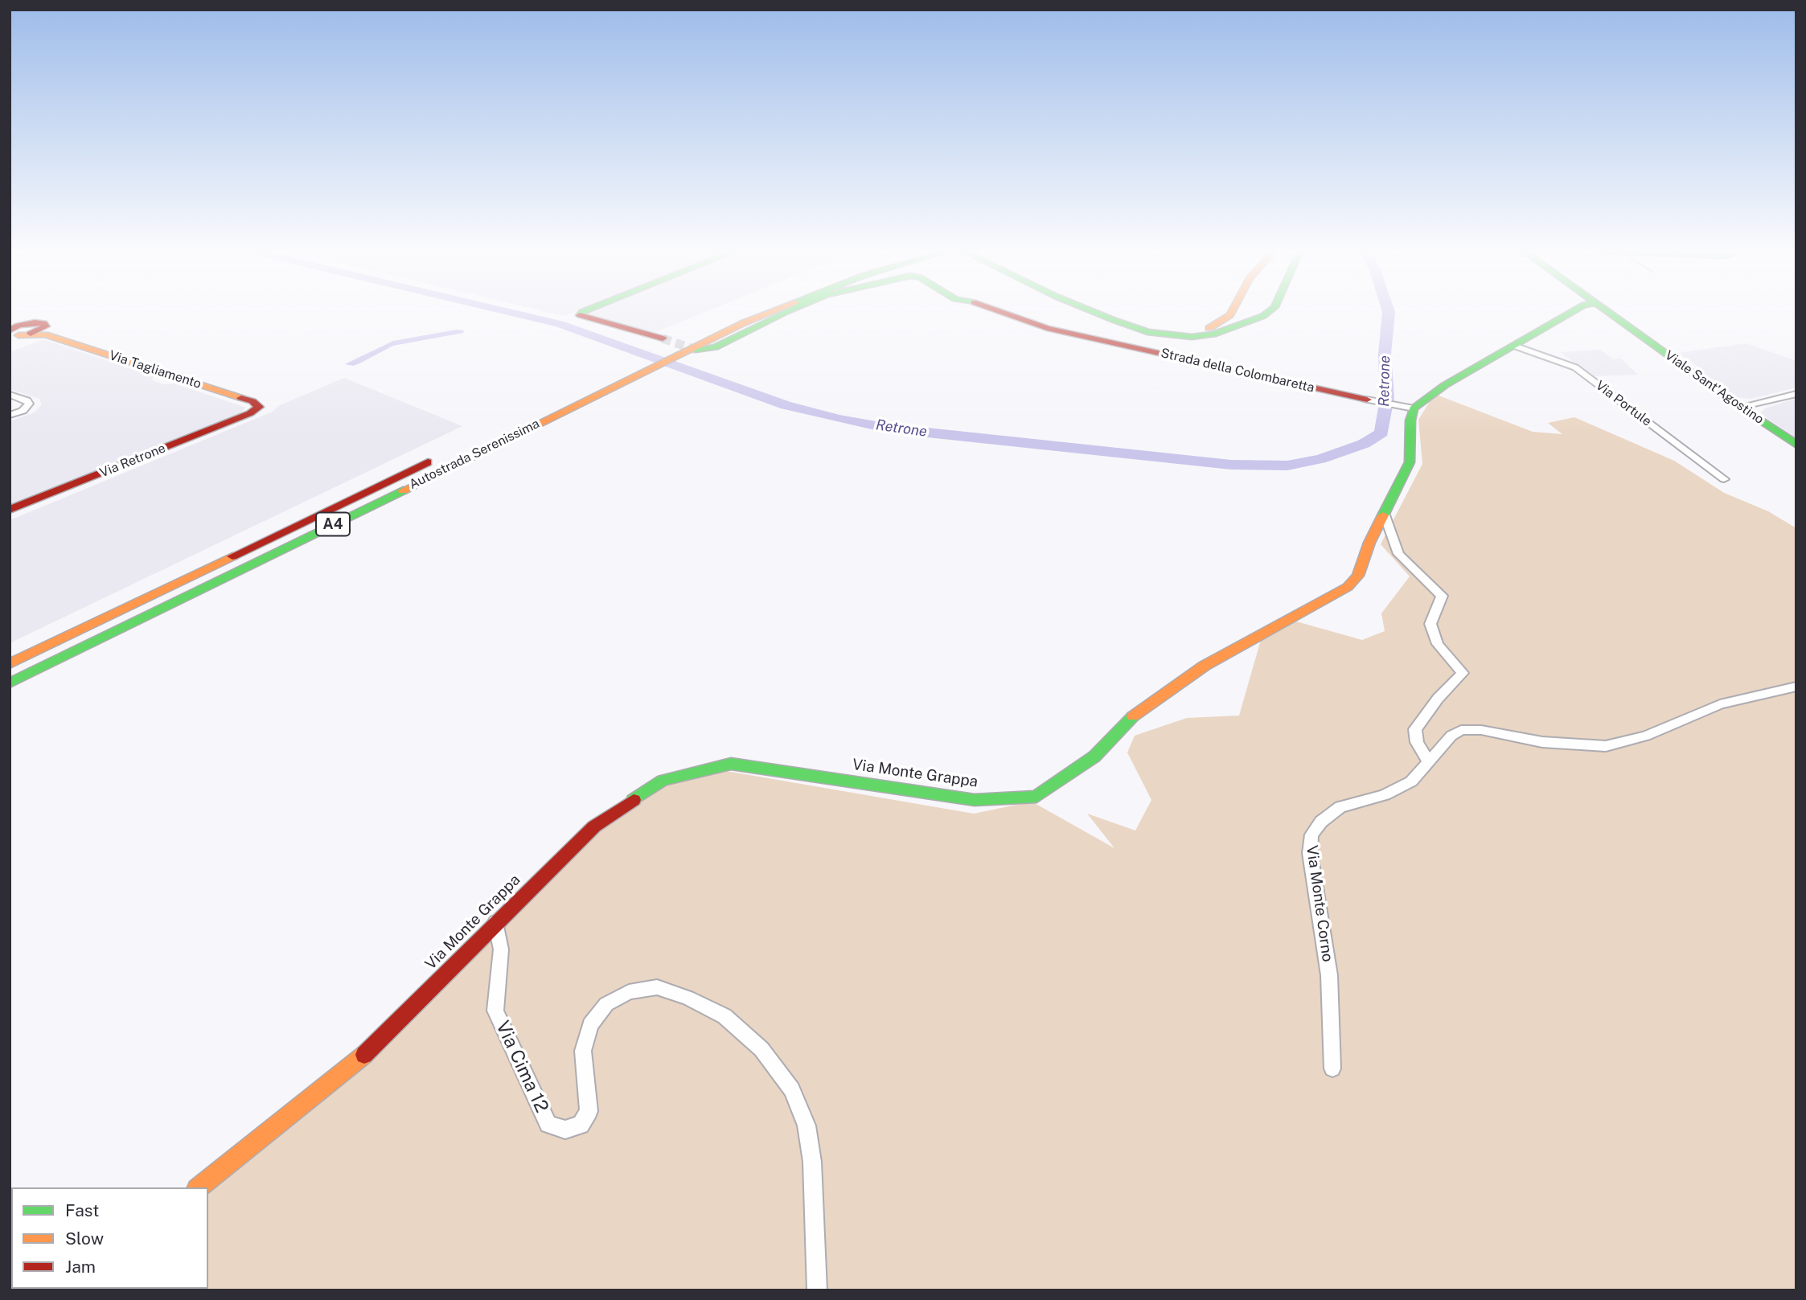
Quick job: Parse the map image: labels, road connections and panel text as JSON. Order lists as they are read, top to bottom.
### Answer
{
  "streets": {
    "main road": [
      "Via Tagliamento",
      "Strada della Colombaretta",
      "Viale Sant'Agostino",
      "Autostrada Serenissima",
      "Via Retrone",
      "A4",
      "Via Monte Grappa"
    ],
    "street": ["Via Portule", "Via Monte Corno", "Via Cima 12"]
  },
  "crossings": [
    ["Via Tagliamento", "Via Retrone"],
    ["Via Monte Grappa", "Via Cima 12"]
  ],
  "water": ["Retrone"],
  "legend": ["Fast", "Slow", "Jam"]
}
